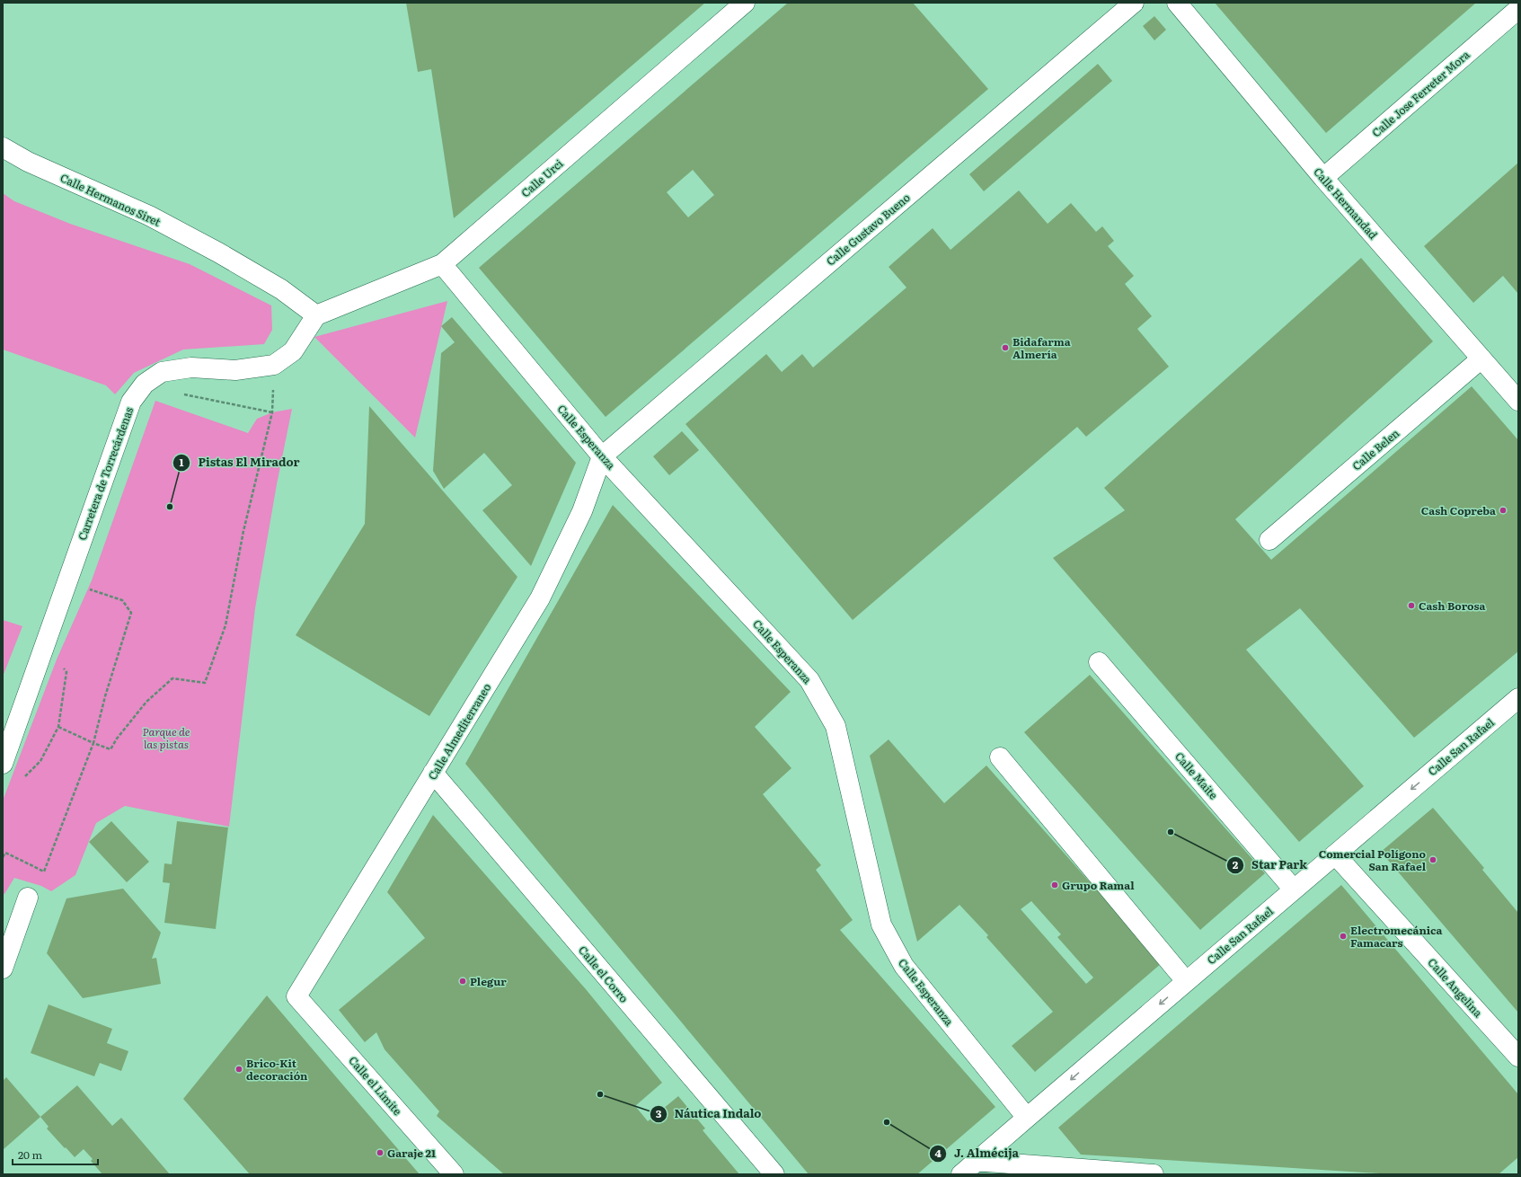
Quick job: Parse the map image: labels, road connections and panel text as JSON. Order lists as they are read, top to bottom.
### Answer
{
  "streets": {
    "street": [
      "Calle Jose Ferreter Mora",
      "Calle Urci",
      "Calle Hermanos Siret",
      "Calle Hermandad",
      "Calle Gustavo Bueno",
      "Calle Esperanza",
      "Calle Belen",
      "Carretera de Torrecárdenas",
      "Calle Almediterraneo",
      "Calle San Rafael",
      "Calle Maite",
      "Calle el Corro",
      "Calle Angelina",
      "Calle el Limite"
    ]
  },
  "crossings": [
    ["Calle Jose Ferreter Mora", "Calle Hermandad"],
    ["Calle Urci", "Calle Hermanos Siret"],
    ["Calle Urci", "Calle Esperanza"],
    ["Calle Urci", "Carretera de Torrecárdenas"],
    ["Calle Hermanos Siret", "Carretera de Torrecárdenas"],
    ["Calle Hermandad", "Calle Belen"],
    ["Calle Gustavo Bueno", "Calle Esperanza"],
    ["Calle Gustavo Bueno", "Calle Almediterraneo"],
    ["Calle Esperanza", "Calle Almediterraneo"],
    ["Calle Esperanza", "Calle San Rafael"],
    ["Calle Almediterraneo", "Calle el Corro"],
    ["Calle Almediterraneo", "Calle el Limite"],
    ["Calle San Rafael", "Calle Maite"],
    ["Calle San Rafael", "Calle Angelina"]
  ],
  "one_way": ["Calle San Rafael"],
  "parks": ["Parque de las pistas"],
  "places": [
    "Bidafarma Almería",
    "Pistas El Mirador",
    "Cash Copreba",
    "Cash Borosa",
    "Star Park",
    "Comercial Polígono San Rafael",
    "Grupo Ramal",
    "Electromecánica Famacars",
    "Plegur",
    "Brico-Kit decoración",
    "Náutica Indalo",
    "J. Almécija",
    "Garaje 21"
  ],
  "scale_bar": "20 m"
}
